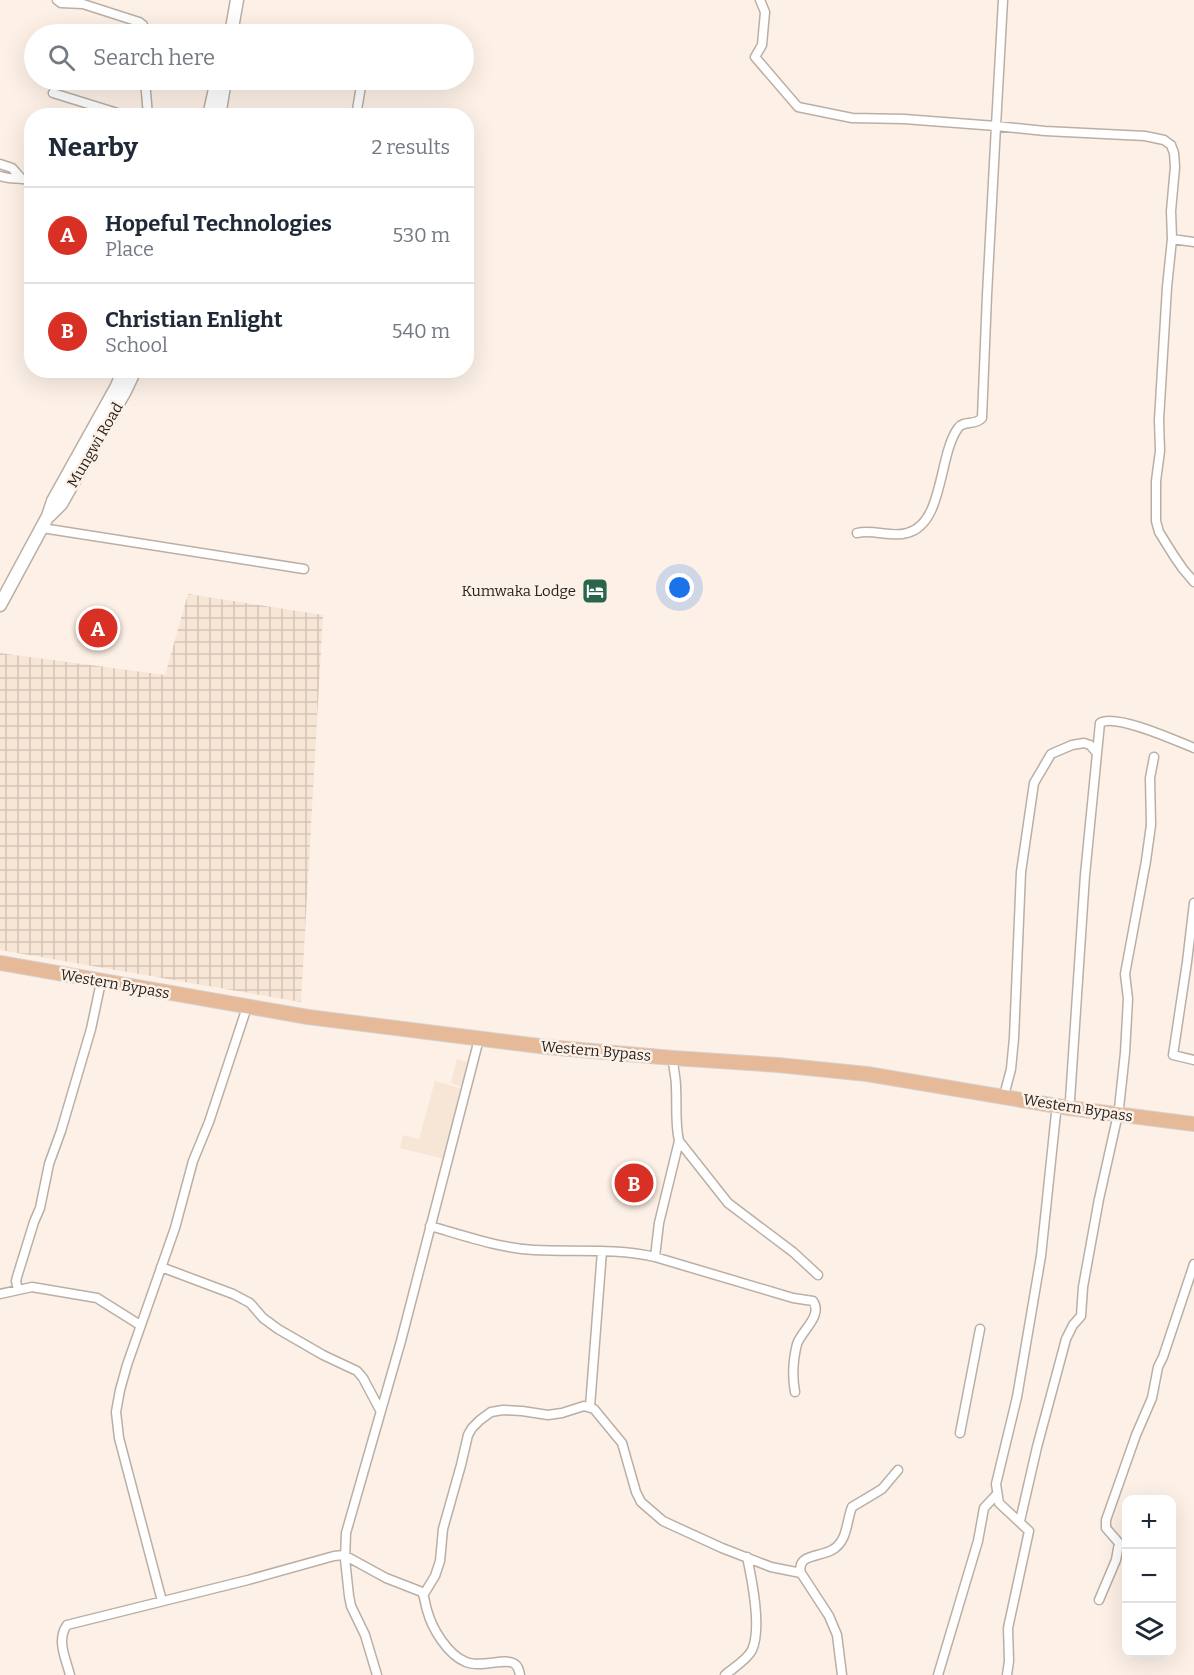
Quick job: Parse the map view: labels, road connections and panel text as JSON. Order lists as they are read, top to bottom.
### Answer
{
  "streets": {
    "main road": ["Mungwi Road", "Western Bypass"]
  },
  "places": {
    "hotel": ["Kumwaka Lodge"]
  },
  "page": {
    "search": "Search here",
    "heading": ["Nearby", "2 results"],
    "list": [
      {
        "mark": "A",
        "name": "Hopeful Technologies",
        "note": "Place",
        "value": "530 m"
      },
      {
        "mark": "B",
        "name": "Christian Enlight",
        "note": "School",
        "value": "540 m"
      }
    ],
    "pins": ["A", "B"],
    "map_buttons": ["+", "−"]
  }
}
